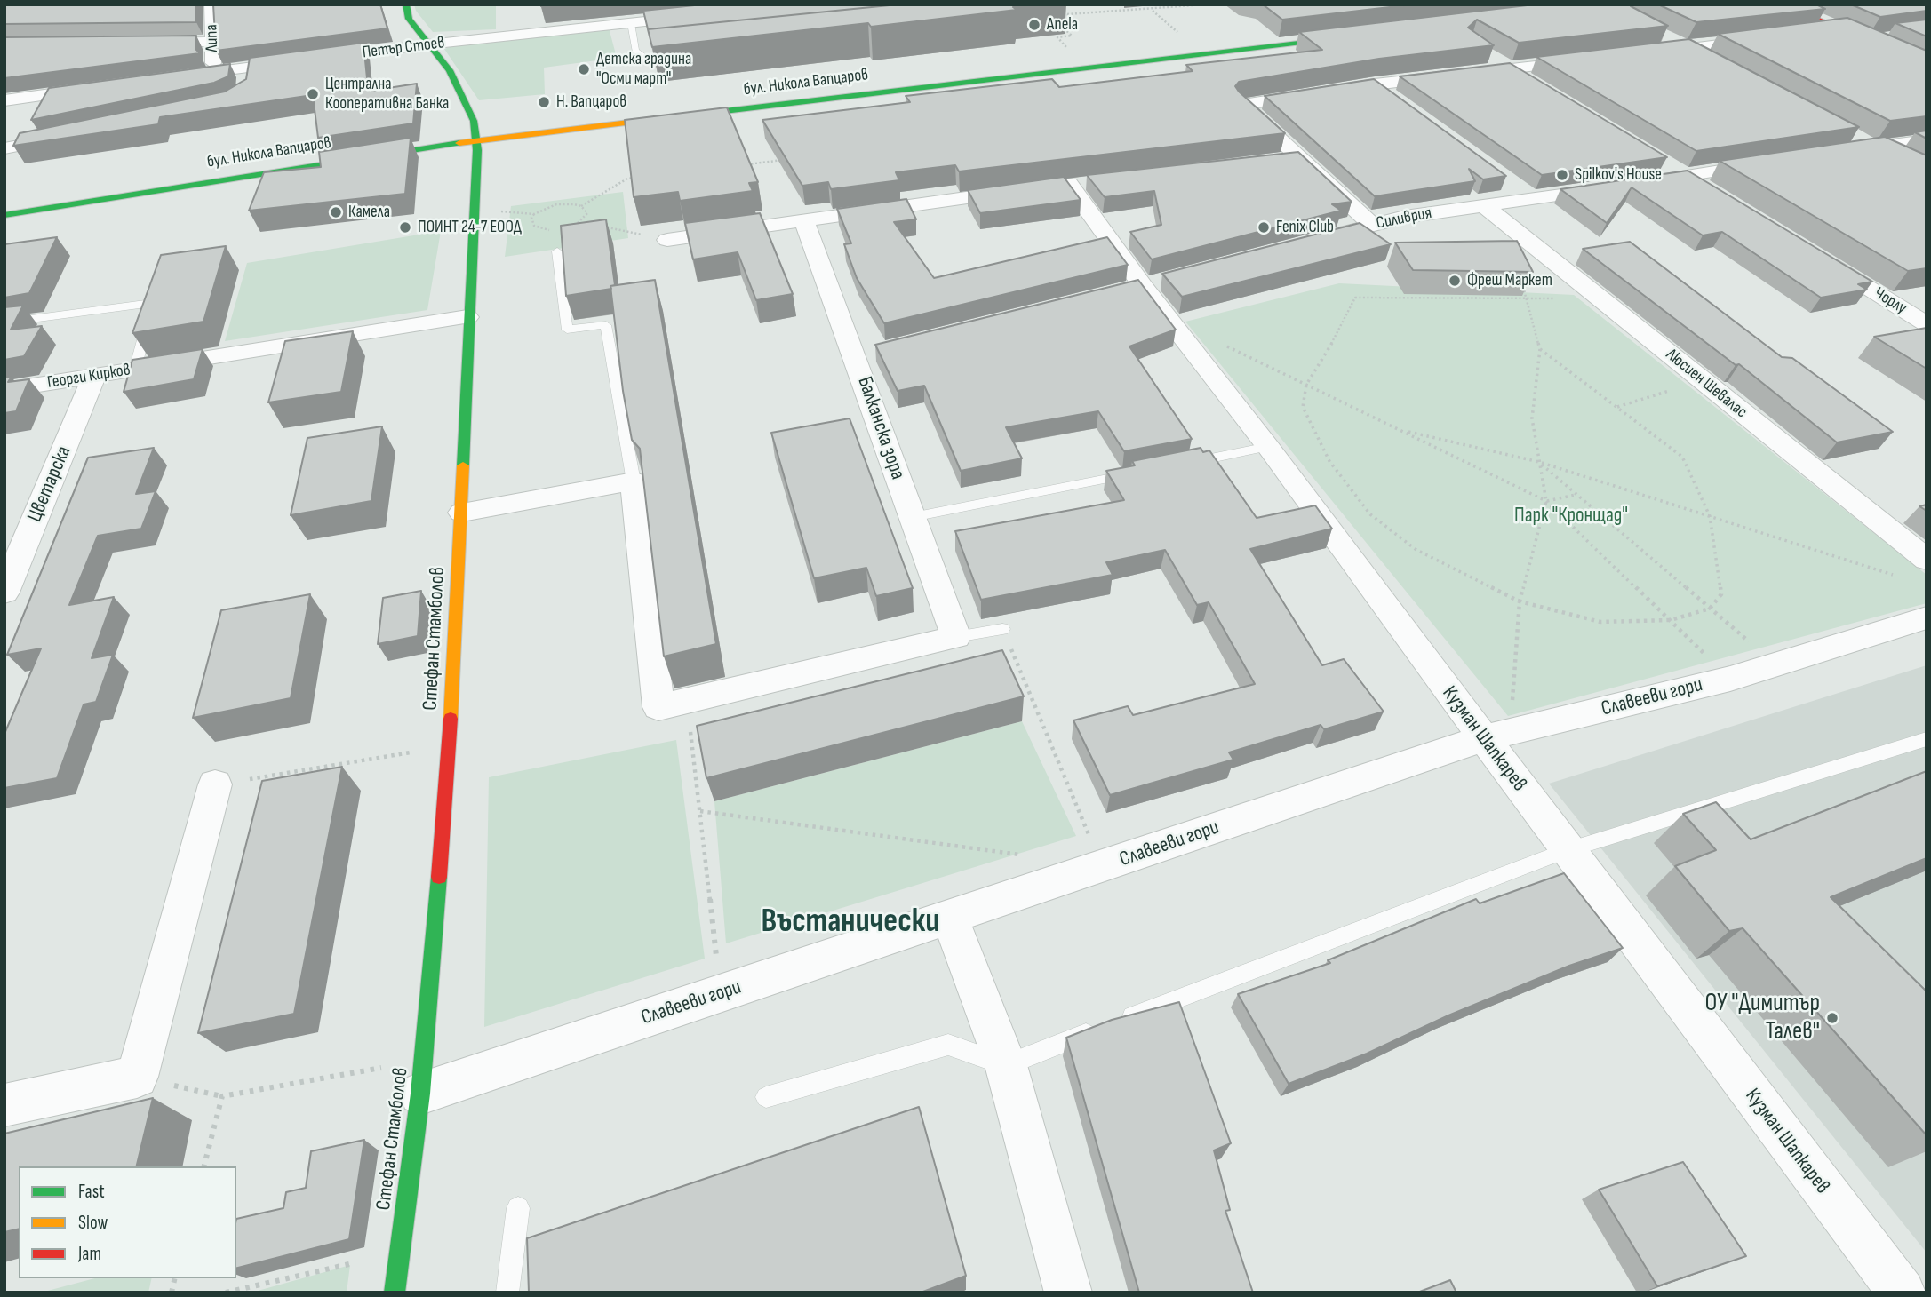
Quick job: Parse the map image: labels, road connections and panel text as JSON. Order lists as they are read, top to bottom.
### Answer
{
  "streets": {
    "street": [
      "Липа",
      "Петър Стоев",
      "бул. Никола Вапцаров",
      "Силиврия",
      "Чорлу",
      "Георги Кирков",
      "Люсиен Шевалас",
      "Балканска зора",
      "Цветарска",
      "Стефан Стамболов",
      "Славееви гори",
      "Кузман Шапкарев"
    ]
  },
  "crossings": [
    ["Липа", "Петър Стоев"],
    ["Петър Стоев", "Стефан Стамболов"],
    ["бул. Никола Вапцаров", "Стефан Стамболов"],
    ["Силиврия", "Люсиен Шевалас"],
    ["Георги Кирков", "Цветарска"],
    ["Георги Кирков", "Стефан Стамболов"],
    ["Балканска зора", "Кузман Шапкарев"],
    ["Стефан Стамболов", "Славееви гори"],
    ["Славееви гори", "Кузман Шапкарев"]
  ],
  "districts": ["Въстанически"],
  "parks": ["Парк \"Кронщад\""],
  "places": [
    "Anela",
    "Детска градина \"Осми март\"",
    "Централна Кооперативна Банка",
    "Н. Вапцаров",
    "Spilkov's House",
    "Камела",
    "ПОИНТ 24-7 ЕООД",
    "Fenix Club",
    "Фреш Маркет",
    "ОУ \"Димитър Талев\""
  ],
  "legend": ["Fast", "Slow", "Jam"]
}
